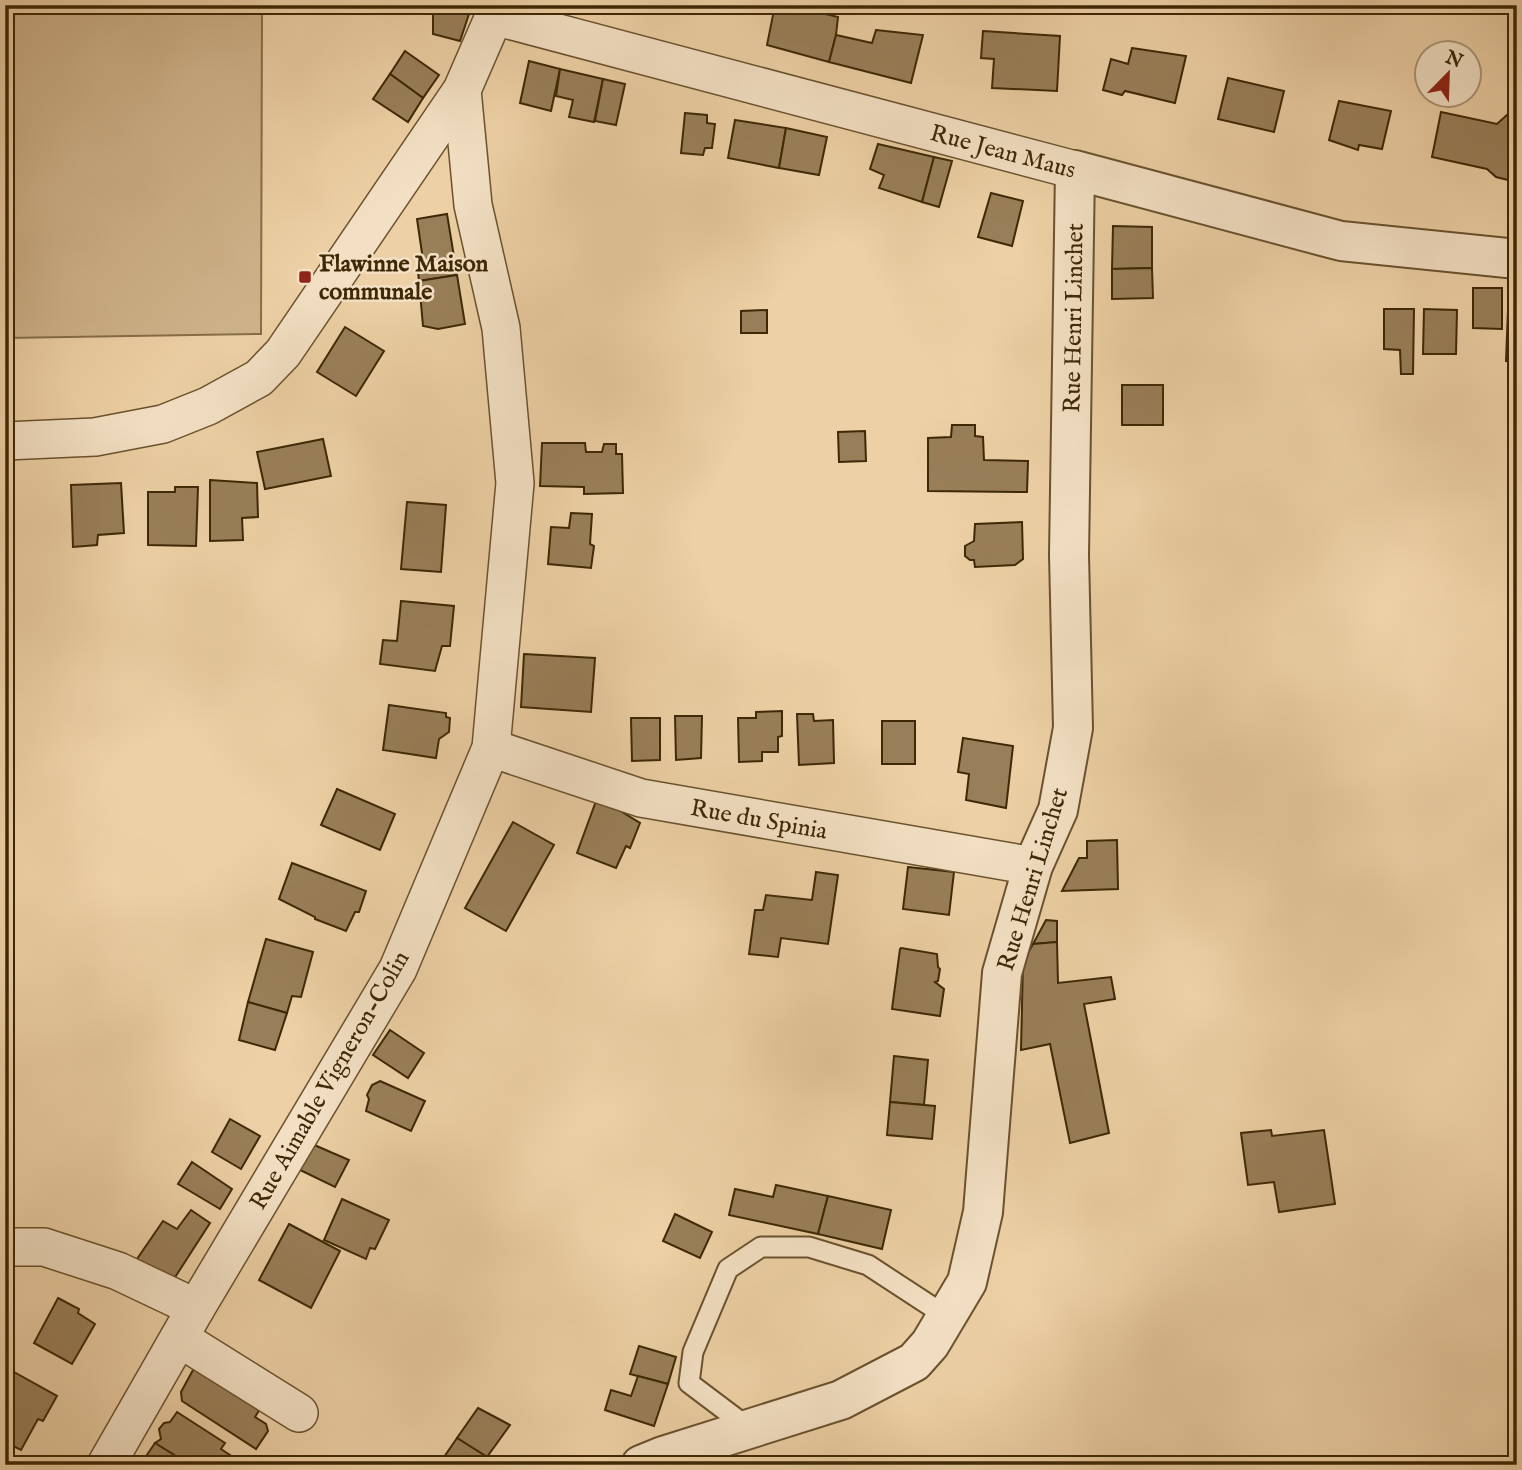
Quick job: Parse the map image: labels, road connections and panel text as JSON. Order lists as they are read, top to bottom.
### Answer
{
  "streets": {
    "street": [
      "Rue Jean Maus",
      "Rue Henri Linchet",
      "Rue du Spinia",
      "Rue Aimable Vigneron-Colin"
    ]
  },
  "crossings": [
    ["Rue Jean Maus", "Rue Henri Linchet"],
    ["Rue Henri Linchet", "Rue du Spinia"],
    ["Rue du Spinia", "Rue Aimable Vigneron-Colin"]
  ],
  "places": {
    "transit": ["Flawinne Maison communale"]
  },
  "north": "top right"
}
